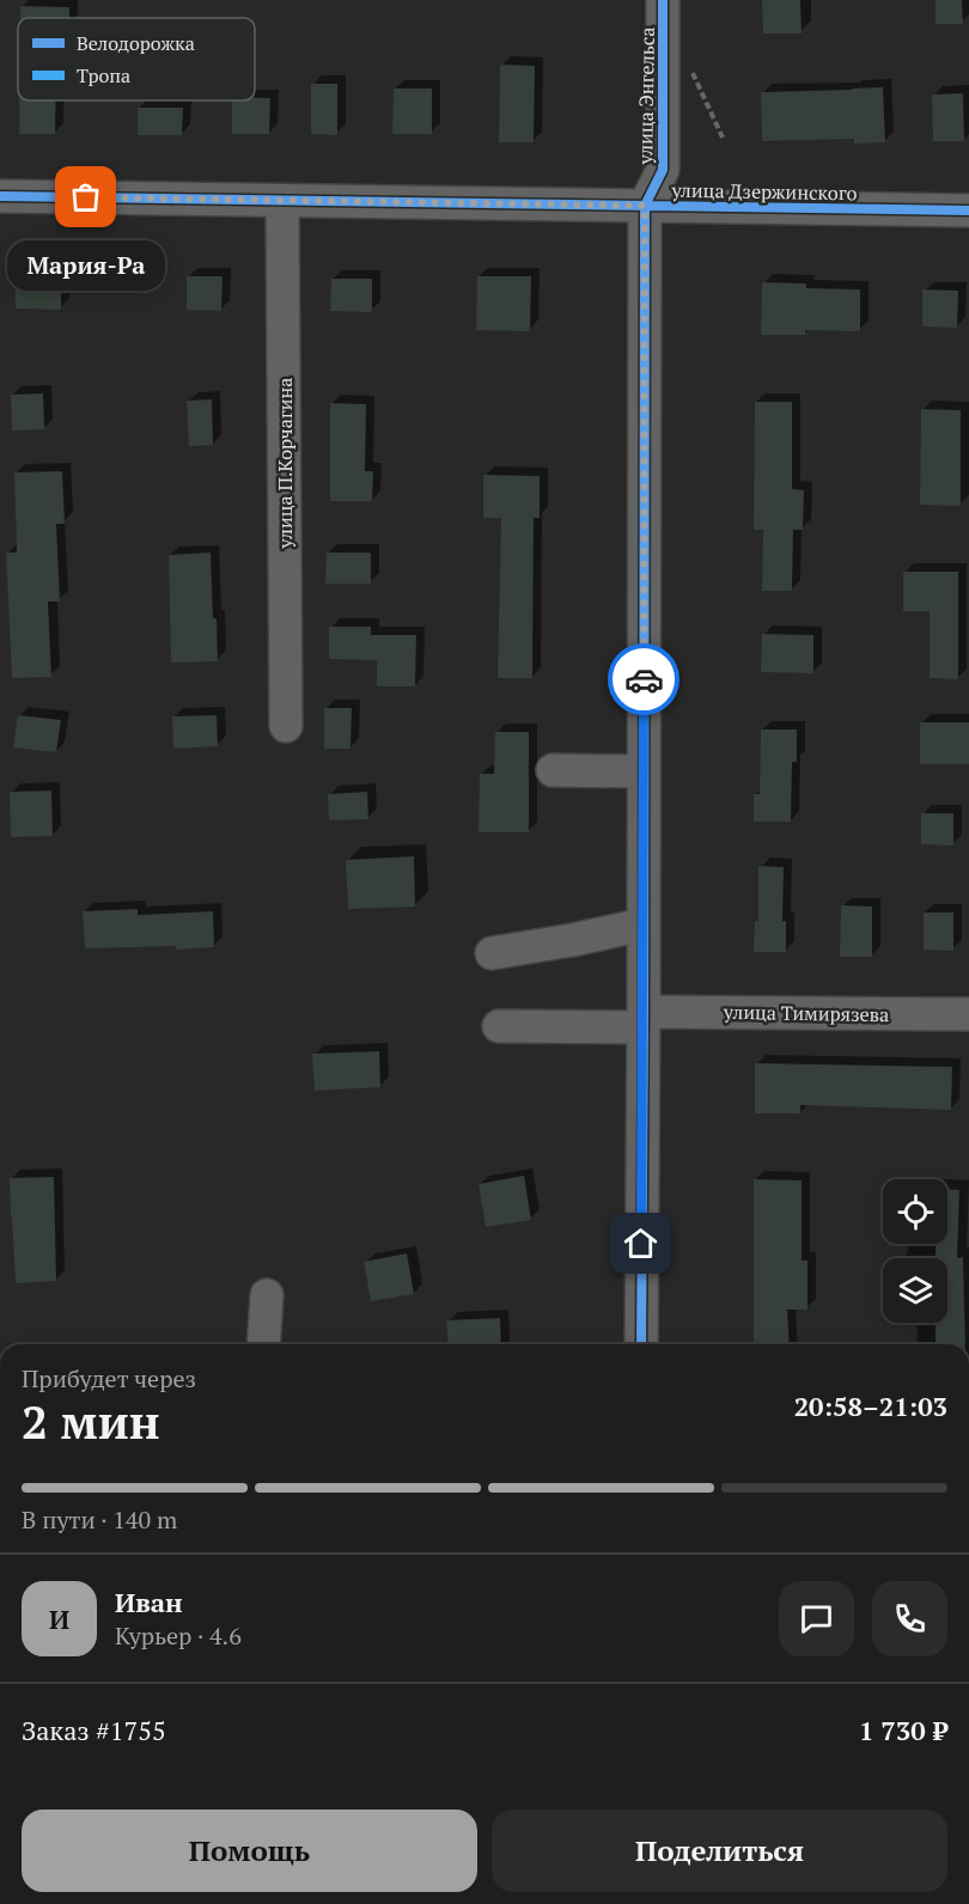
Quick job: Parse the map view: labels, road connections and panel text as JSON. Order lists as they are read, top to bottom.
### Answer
{
  "streets": {
    "street": [
      "улица Энгельса",
      "улица Дзержинского",
      "улица П.Корчагина",
      "улица Тимирязева"
    ]
  },
  "crossings": [
    ["улица Энгельса", "улица Дзержинского"],
    ["улица Энгельса", "улица Тимирязева"],
    ["улица Дзержинского", "улица П.Корчагина"]
  ],
  "places": ["Мария-Ра"],
  "legend": ["Велодорожка", "Тропа"],
  "page": {
    "bubble": "Мария-Ра",
    "heading": ["2 мин", "Прибудет через", "20:58–21:03"],
    "panel": [
      "Иван",
      "Курьер · 4.6",
      "Заказ #1755",
      "1 730 ₽"
    ],
    "bar": "В пути · 140 m",
    "round": "И",
    "buttons": ["Помощь", "Поделиться"]
  }
}
